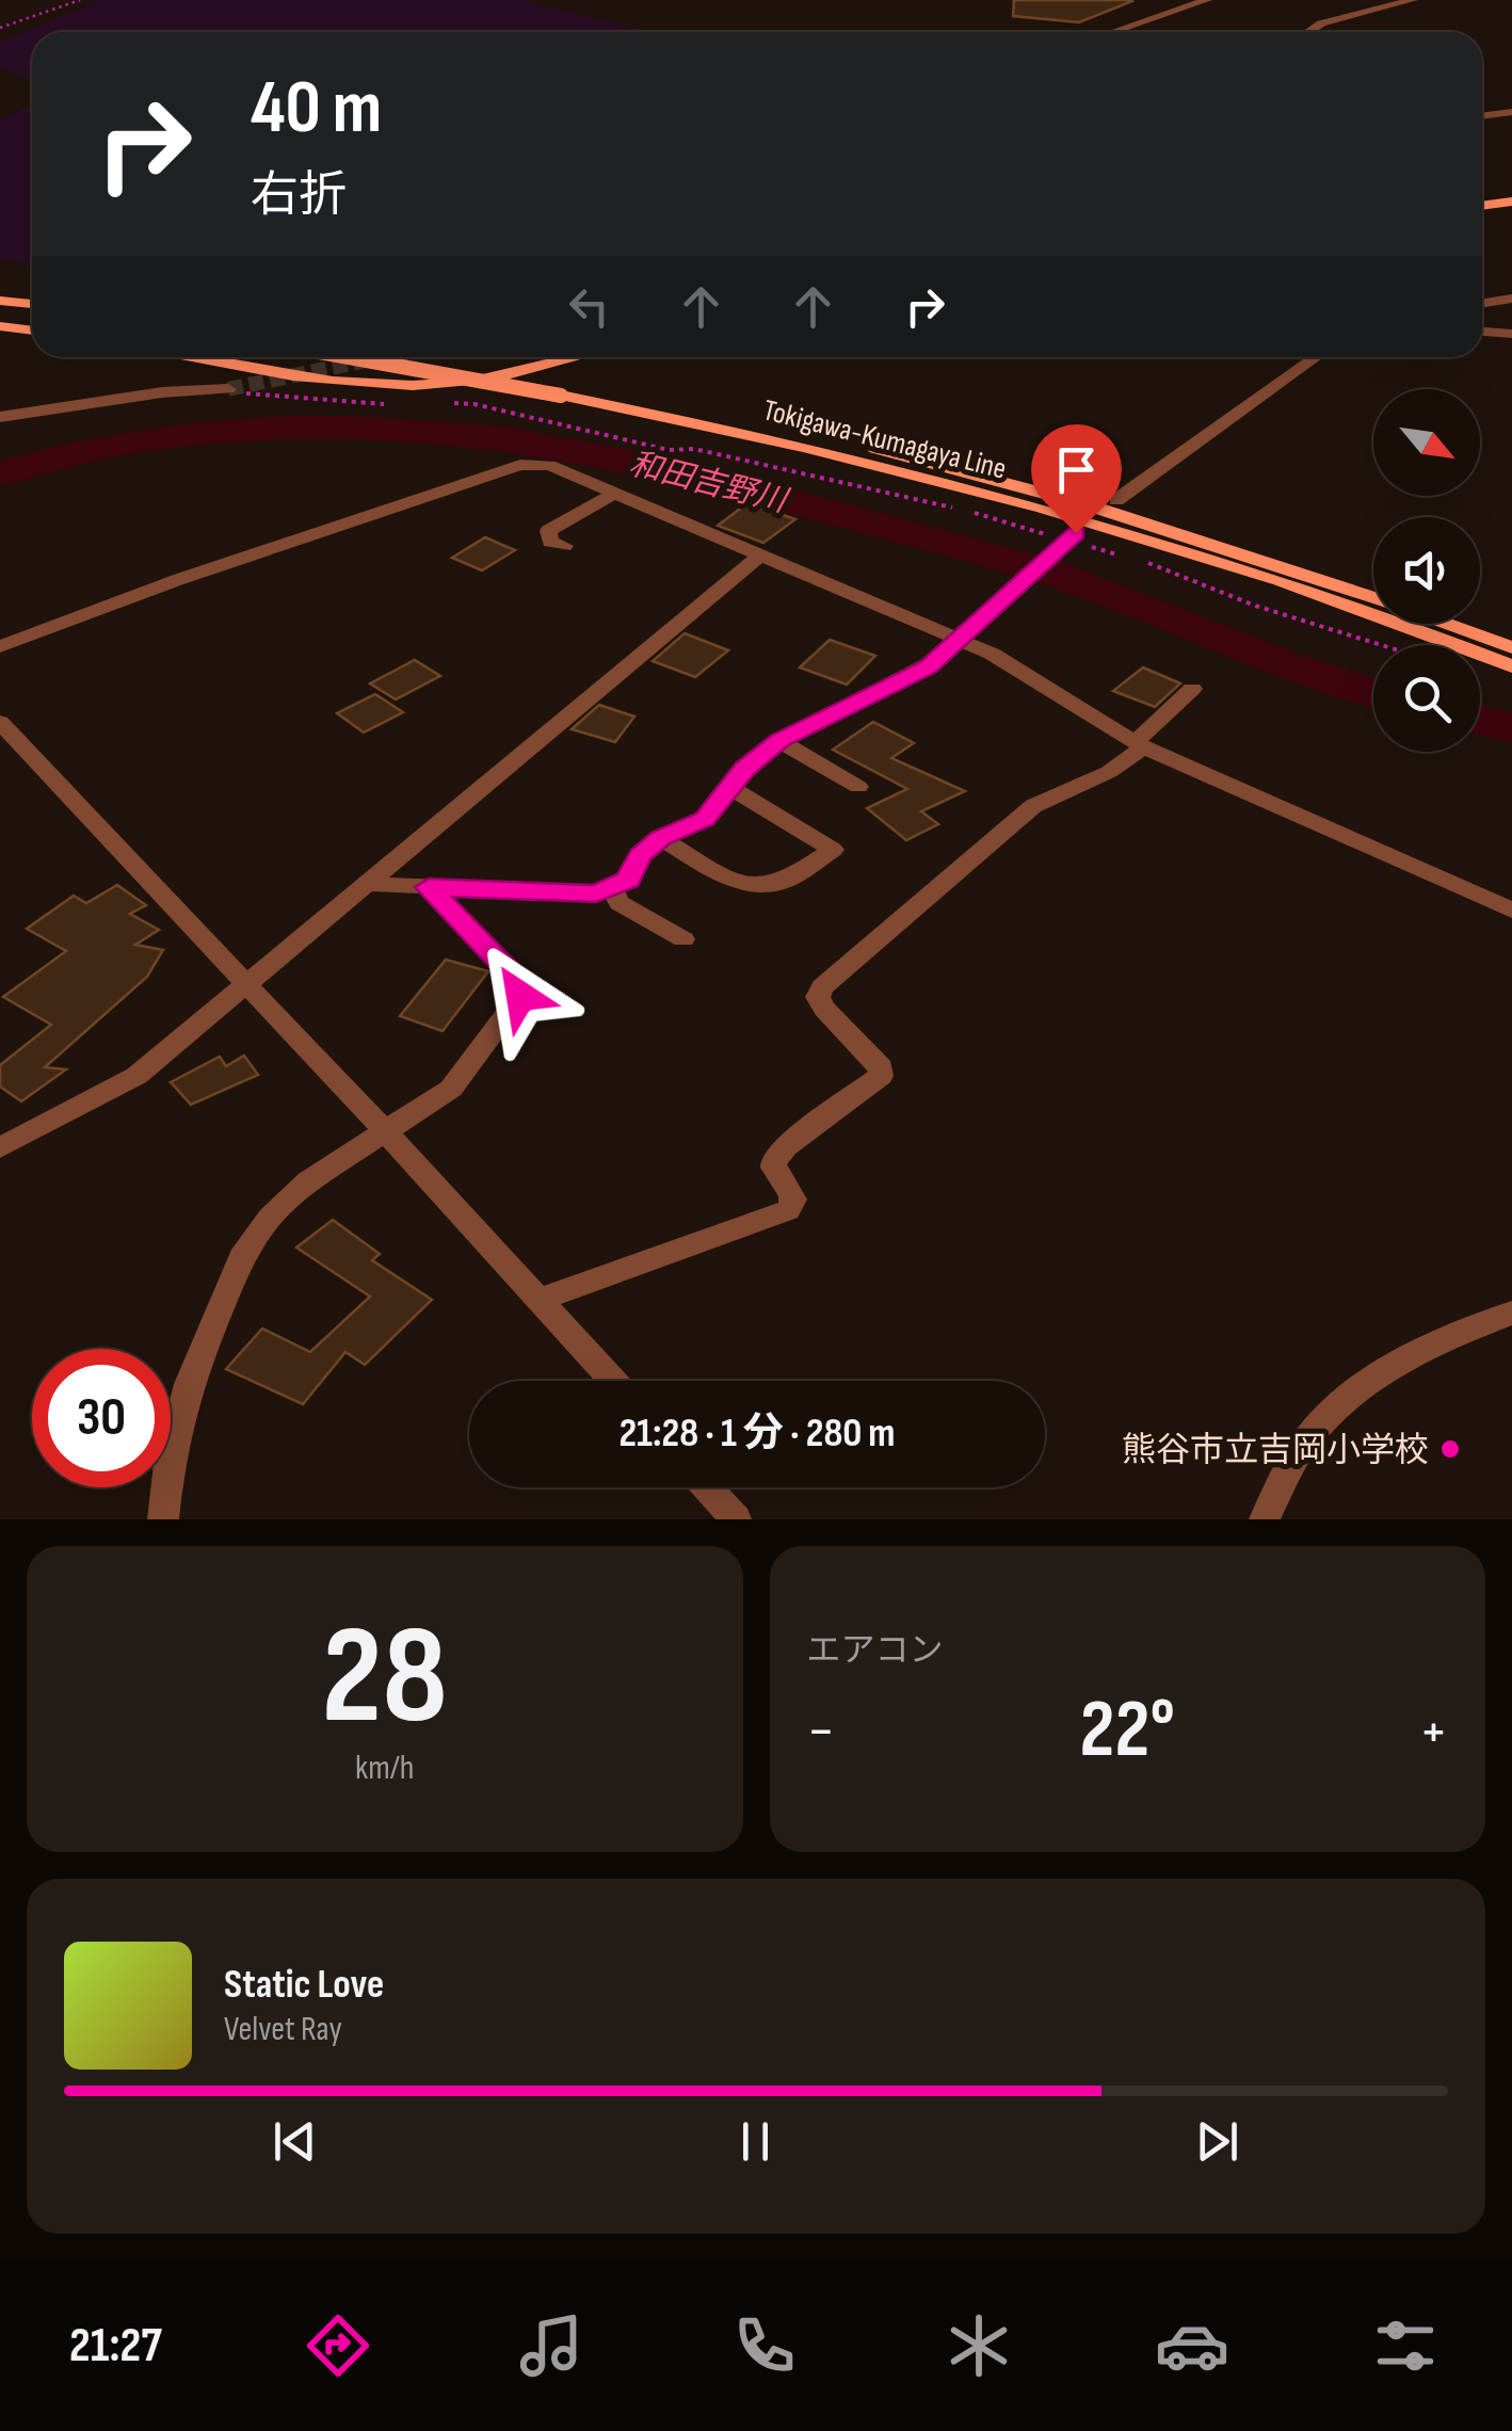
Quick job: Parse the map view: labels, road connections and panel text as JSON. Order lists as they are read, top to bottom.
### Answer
{
  "streets": {
    "main road": ["Tokigawa-Kumagaya Line"]
  },
  "water": ["和田吉野川"],
  "places": ["熊谷市立吉岡小学校"],
  "north": "bottom right",
  "page": {
    "turn": ["40 m", "右折"],
    "limit": "30",
    "trip": "21:28 · 1 分 · 280 m",
    "tile": [
      ["28", "km/h"],
      "エアコン"
    ],
    "heat": ["−", "22°", "+"],
    "song": ["Static Love", "Velvet Ray"],
    "tabs": "21:27"
  }
}
